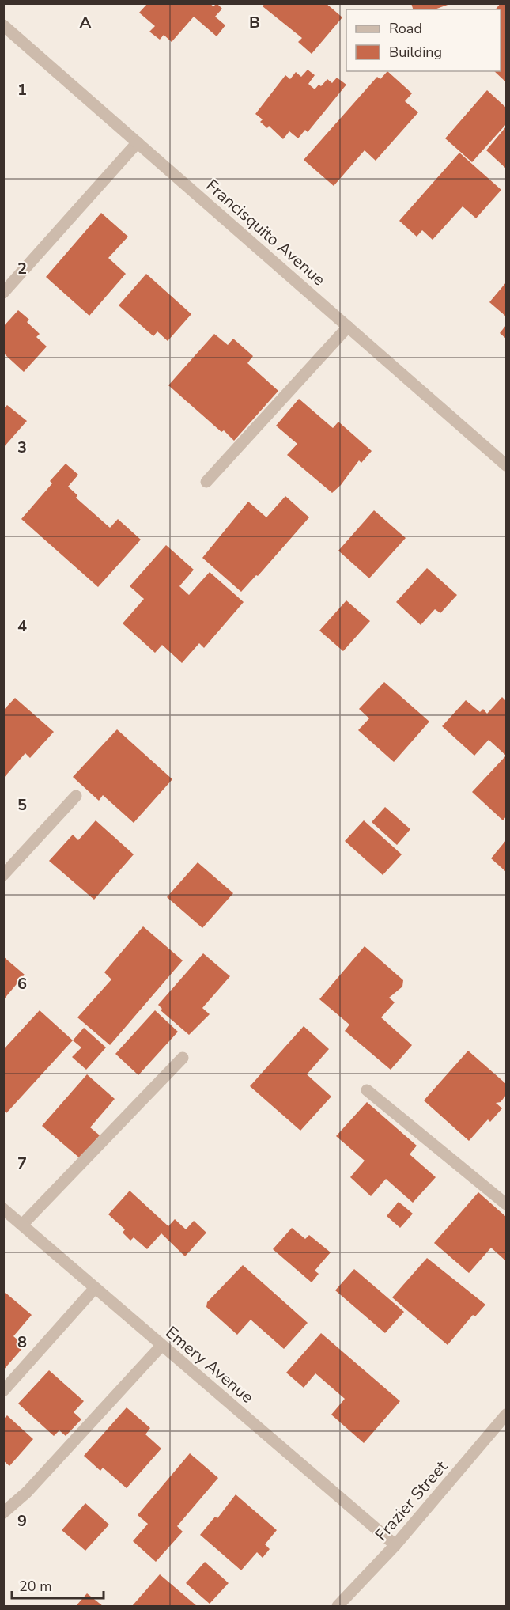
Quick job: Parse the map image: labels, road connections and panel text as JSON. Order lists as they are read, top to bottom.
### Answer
{
  "streets": {
    "street": ["Francisquito Avenue", "Emery Avenue", "Frazier Street"]
  },
  "crossings": [
    ["Emery Avenue", "Frazier Street"]
  ],
  "legend": ["Road", "Building"],
  "scale_bar": "20 m",
  "grid": {
    "columns": ["A", "B"],
    "rows": [
      "1",
      "2",
      "3",
      "4",
      "5",
      "6",
      "7",
      "8",
      "9"
    ]
  }
}
